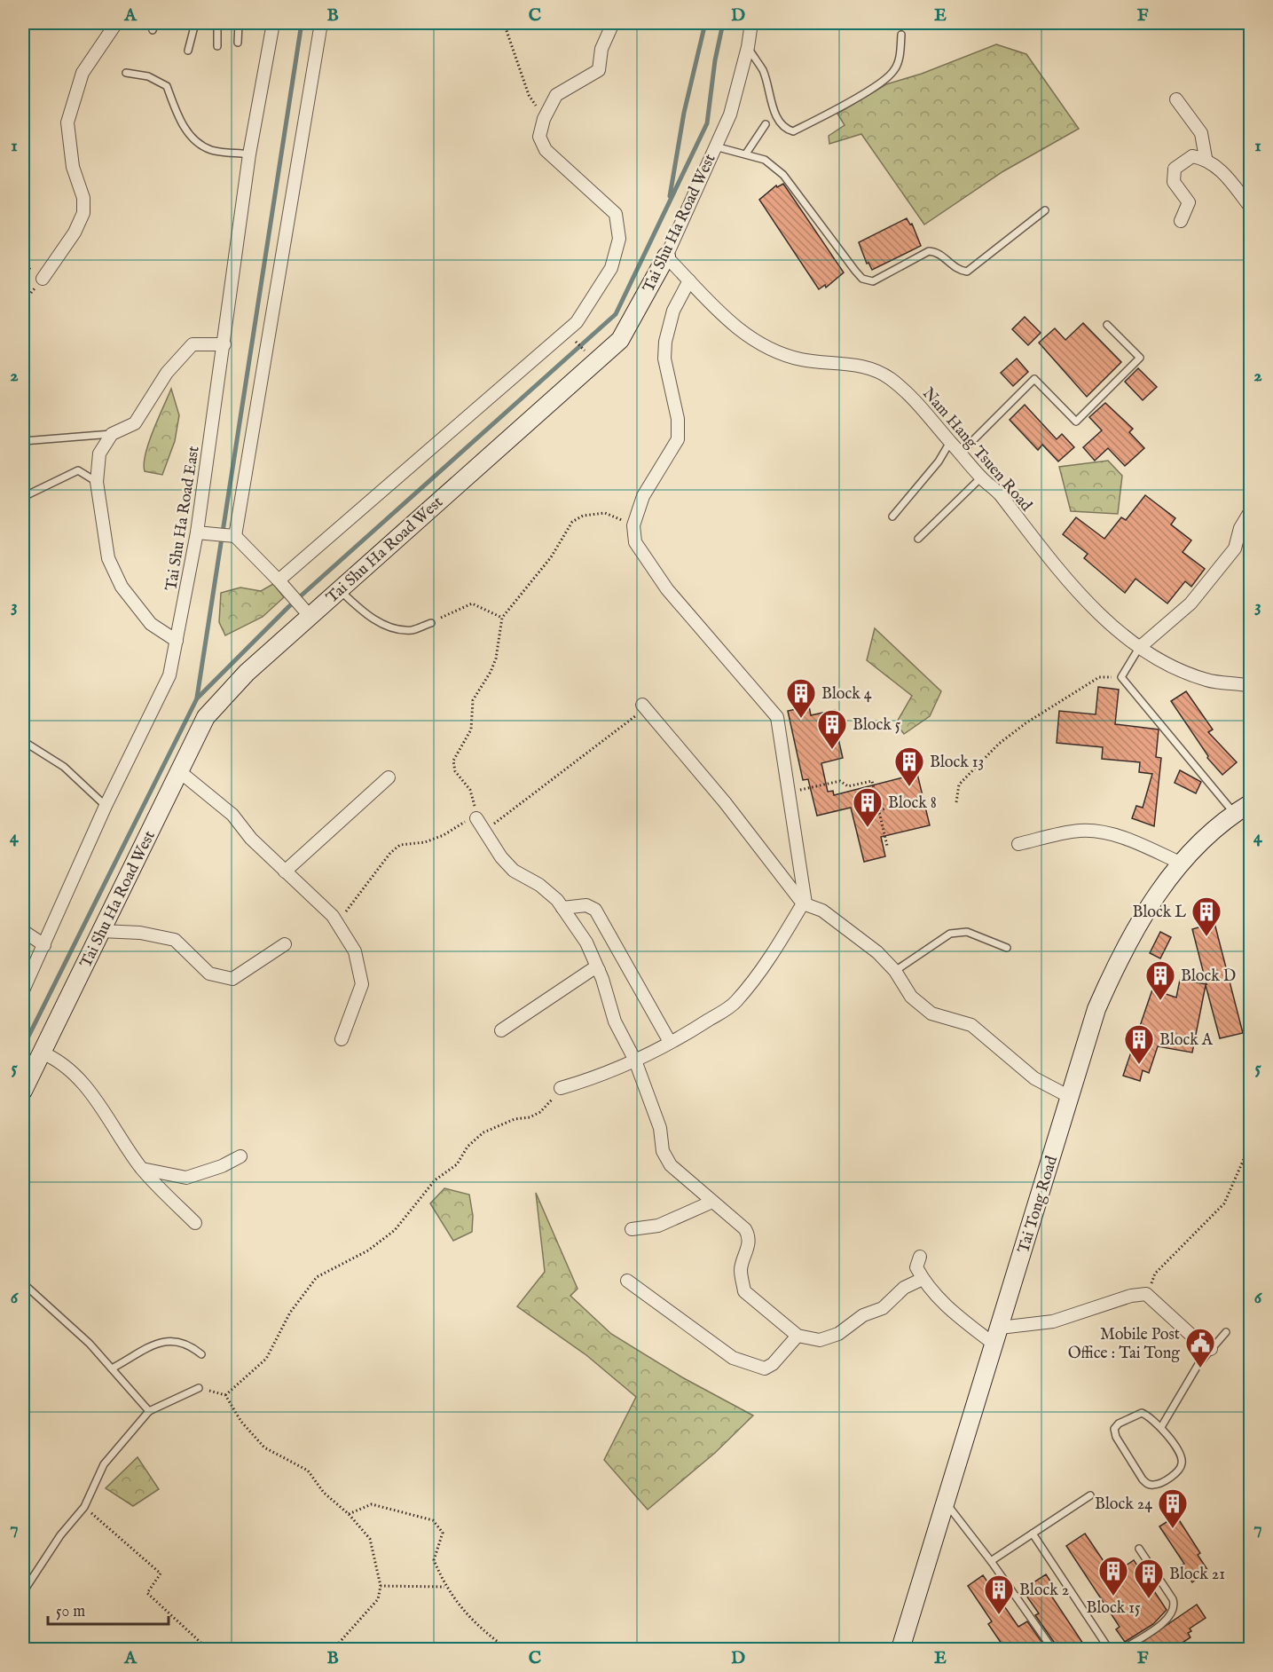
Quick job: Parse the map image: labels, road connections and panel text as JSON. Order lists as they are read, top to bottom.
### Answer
{
  "streets": {
    "street": [
      "Tai Shu Ha Road West",
      "Nam Hang Tsuen Road",
      "Tai Shu Ha Road East",
      "Tai Tong Road"
    ]
  },
  "crossings": [
    ["Tai Shu Ha Road West", "Nam Hang Tsuen Road"]
  ],
  "places": {
    "building": [
      "Block 4",
      "Block 5",
      "Block 13",
      "Block 8",
      "Block L",
      "Block D",
      "Block A",
      "Block 24",
      "Block 15",
      "Block 21",
      "Block 2"
    ],
    "public building": ["Mobile Post Office : Tai Tong"]
  },
  "scale_bar": "50 m",
  "grid": {
    "columns": [
      "A",
      "B",
      "C",
      "D",
      "E",
      "F"
    ],
    "rows": [
      "1",
      "2",
      "3",
      "4",
      "5",
      "6",
      "7"
    ]
  }
}
